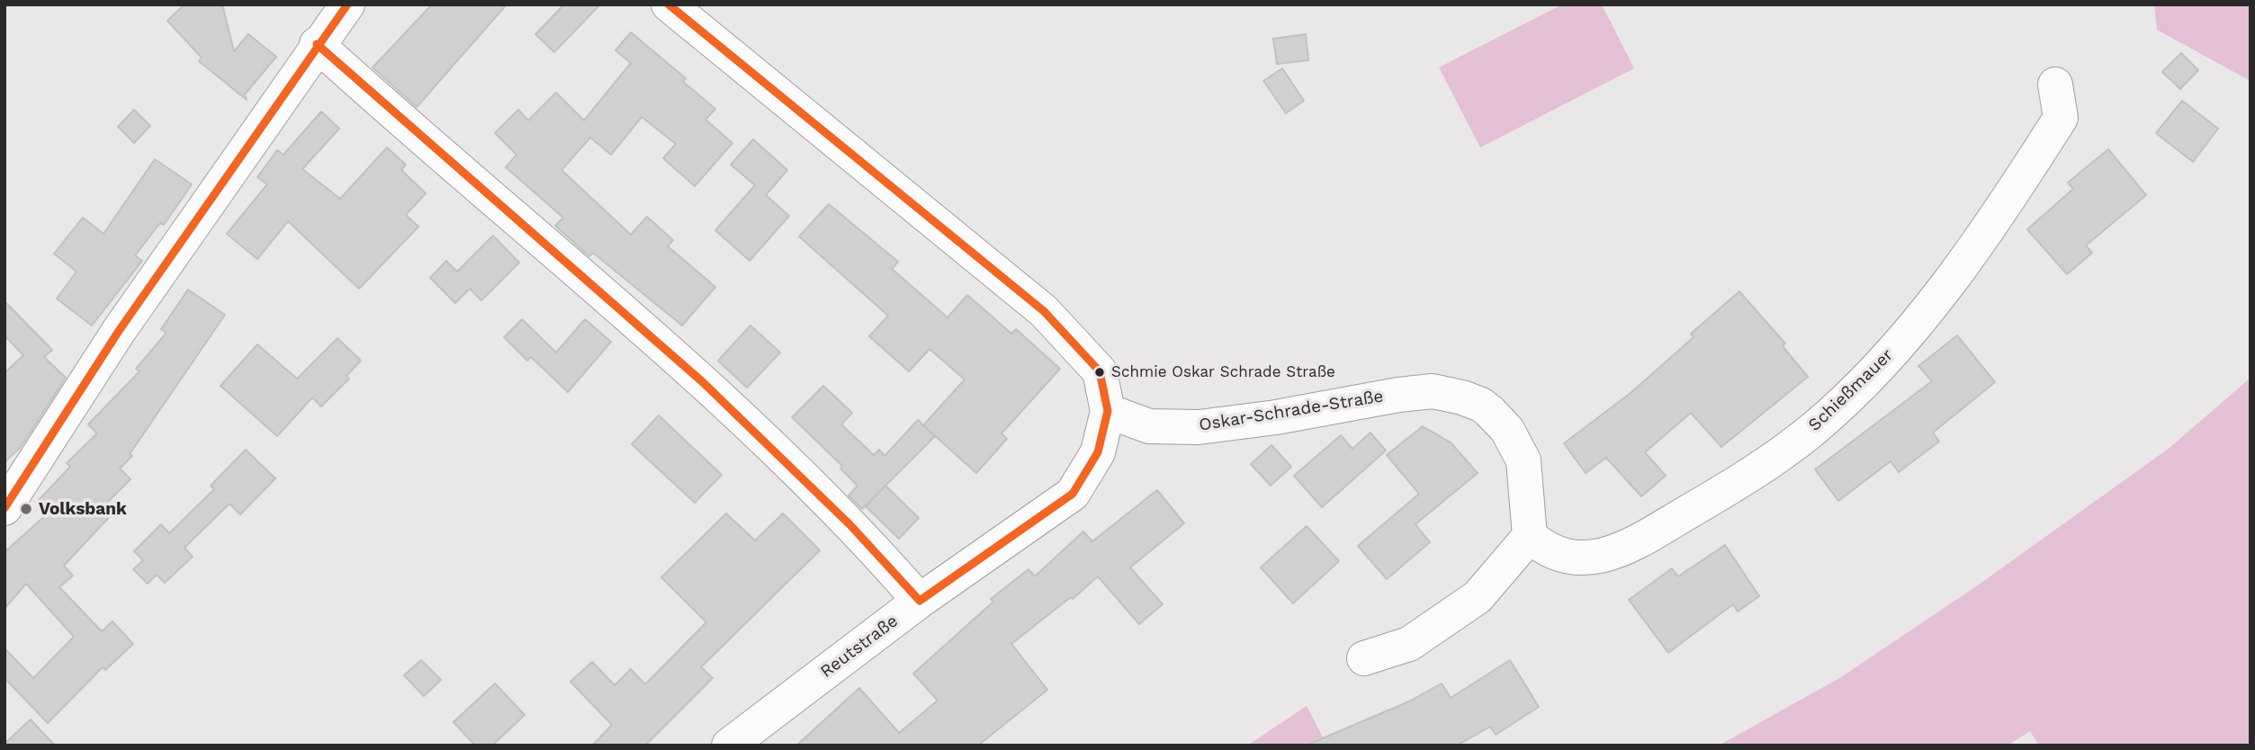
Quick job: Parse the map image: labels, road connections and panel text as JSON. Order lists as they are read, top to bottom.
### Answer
{
  "streets": {
    "street": ["Schießmauer", "Oskar-Schrade-Straße", "Reutstraße"]
  },
  "crossings": [
    ["Schießmauer", "Oskar-Schrade-Straße"],
    ["Oskar-Schrade-Straße", "Reutstraße"]
  ],
  "places": ["Schmie Oskar Schrade Straße", "Volksbank"]
}
